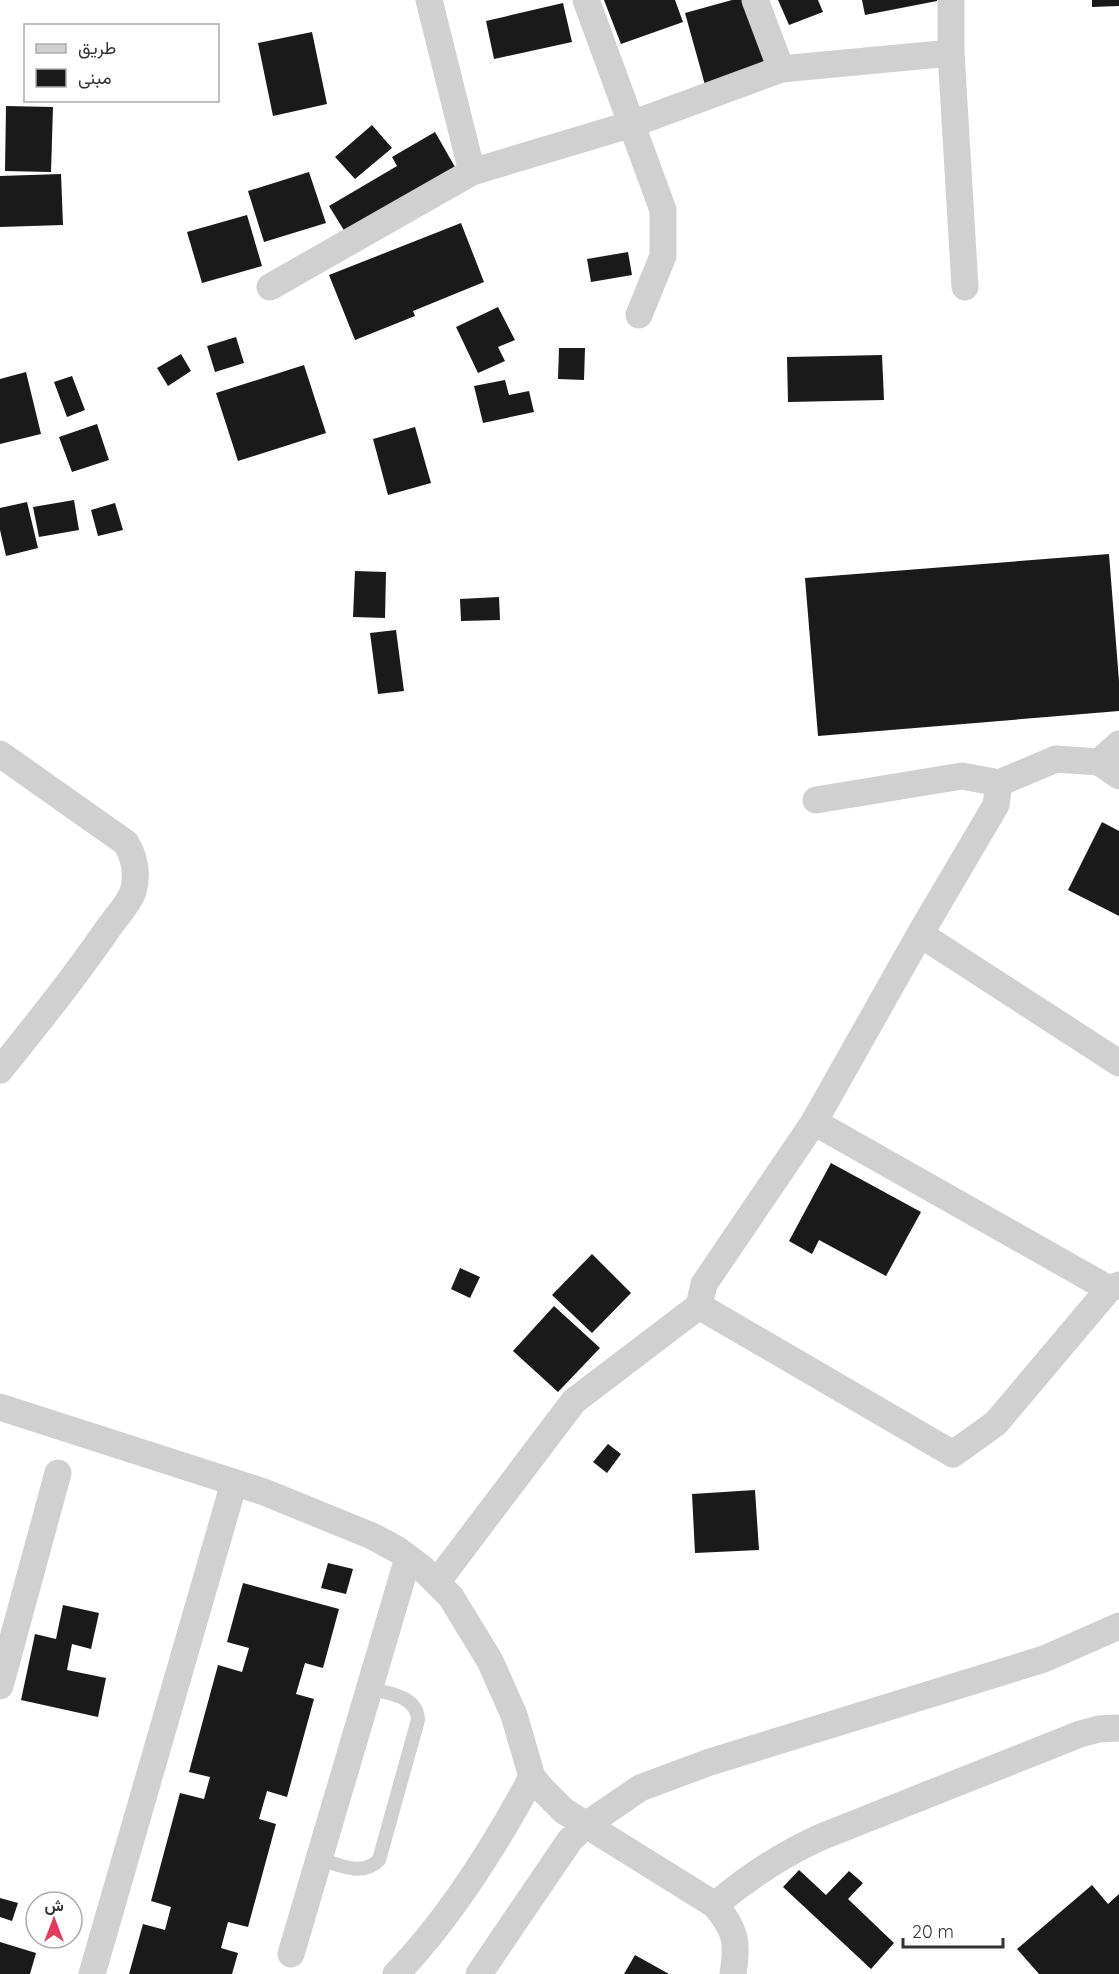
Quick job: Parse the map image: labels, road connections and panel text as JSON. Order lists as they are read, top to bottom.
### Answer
{
  "legend": ["طريق", "مبنى"],
  "scale_bar": "20 m",
  "north": "top"
}
